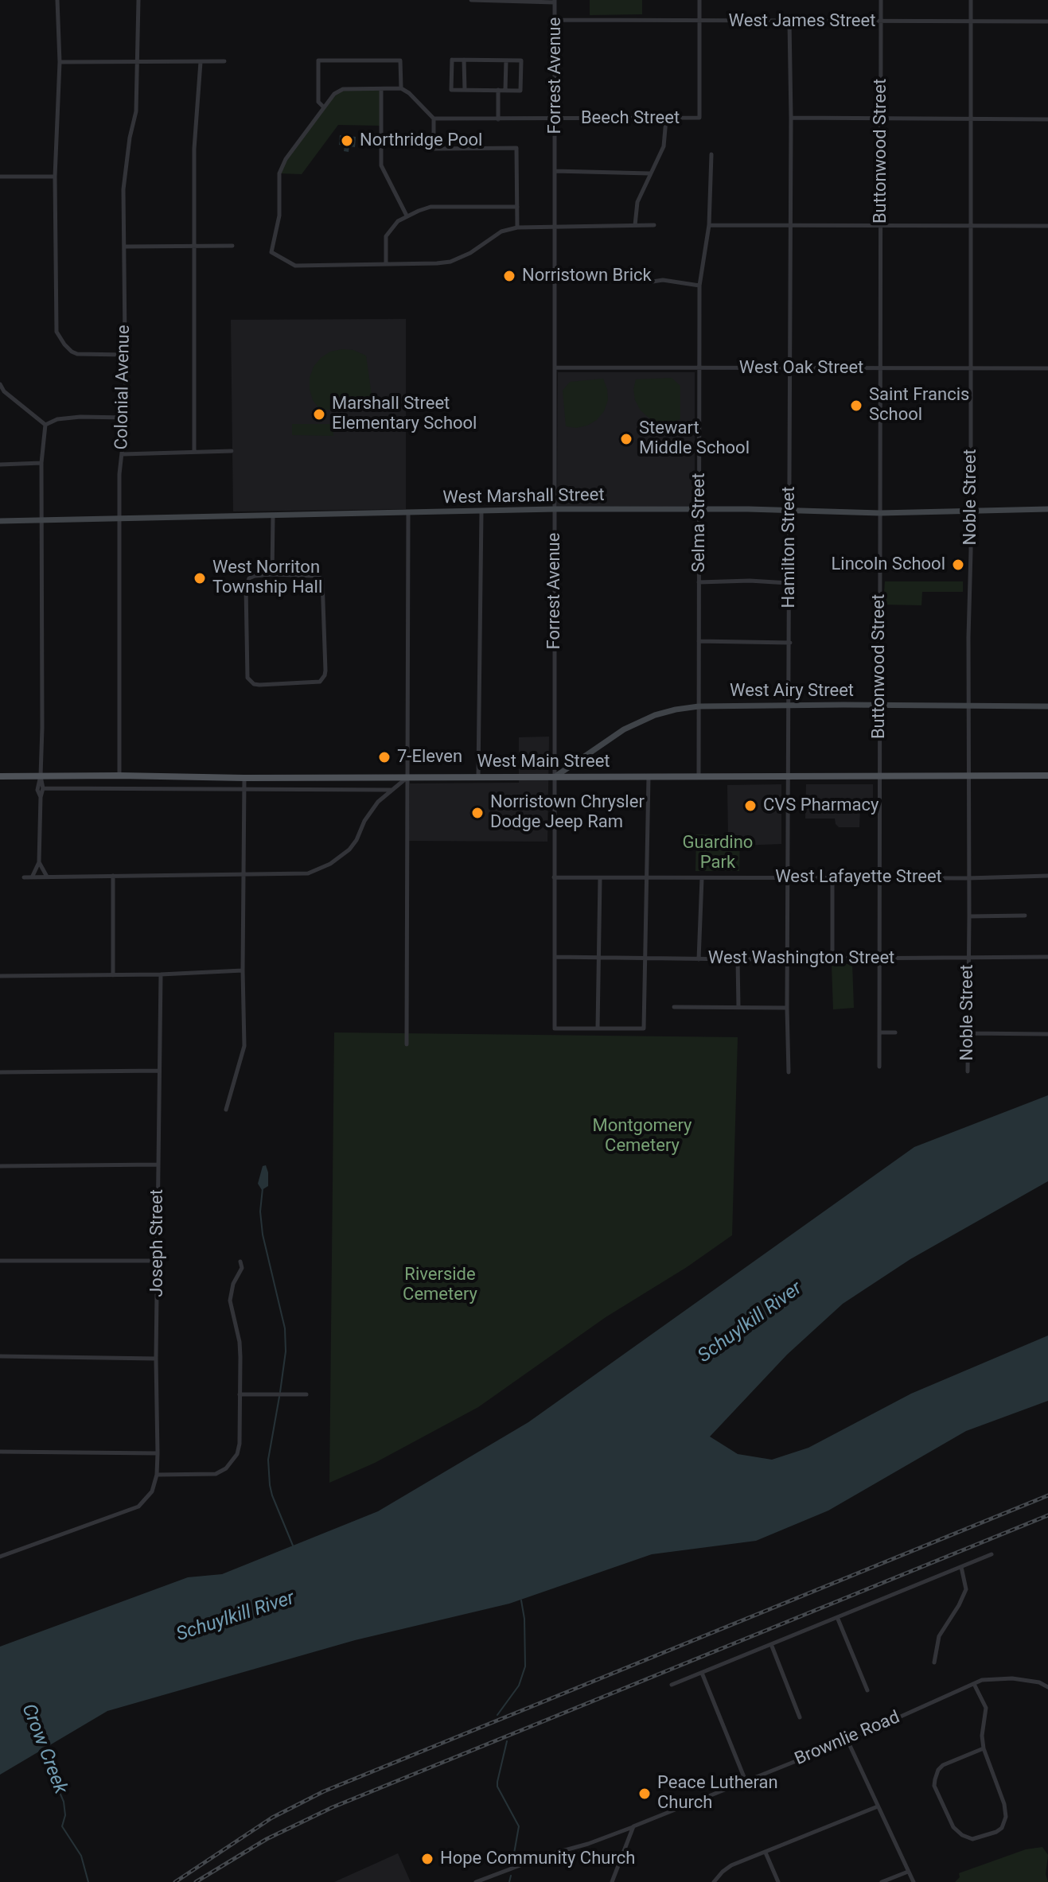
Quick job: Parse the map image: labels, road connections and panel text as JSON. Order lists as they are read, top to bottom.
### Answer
{
  "streets": {
    "main road": ["West Main Street"],
    "street": [
      "West James Street",
      "Forrest Avenue",
      "Beech Street",
      "Buttonwood Street",
      "West Oak Street",
      "Colonial Avenue",
      "West Marshall Street",
      "Noble Street",
      "Selma Street",
      "Hamilton Street",
      "West Airy Street",
      "West Lafayette Street",
      "West Washington Street",
      "Joseph Street",
      "Brownlie Road"
    ]
  },
  "crossings": [
    ["West James Street", "Forrest Avenue"],
    ["West James Street", "Beech Street"],
    ["West James Street", "Buttonwood Street"],
    ["West James Street", "Noble Street"],
    ["West James Street", "Hamilton Street"],
    ["Forrest Avenue", "Beech Street"],
    ["Forrest Avenue", "West Oak Street"],
    ["Forrest Avenue", "West Marshall Street"],
    ["Forrest Avenue", "West Airy Street"],
    ["Forrest Avenue", "West Main Street"],
    ["Forrest Avenue", "West Lafayette Street"],
    ["Forrest Avenue", "West Washington Street"],
    ["Buttonwood Street", "West Oak Street"],
    ["Buttonwood Street", "West Marshall Street"],
    ["Buttonwood Street", "West Airy Street"],
    ["Buttonwood Street", "West Main Street"],
    ["Buttonwood Street", "West Lafayette Street"],
    ["Buttonwood Street", "West Washington Street"],
    ["West Oak Street", "Noble Street"],
    ["West Oak Street", "Selma Street"],
    ["West Oak Street", "Hamilton Street"],
    ["Colonial Avenue", "West Marshall Street"],
    ["Colonial Avenue", "West Main Street"],
    ["West Marshall Street", "Noble Street"],
    ["West Marshall Street", "Selma Street"],
    ["West Marshall Street", "Hamilton Street"],
    ["Noble Street", "West Airy Street"],
    ["Noble Street", "West Main Street"],
    ["Noble Street", "West Lafayette Street"],
    ["Noble Street", "West Washington Street"],
    ["Selma Street", "West Airy Street"],
    ["Selma Street", "West Main Street"],
    ["Hamilton Street", "West Airy Street"],
    ["Hamilton Street", "West Main Street"],
    ["Hamilton Street", "West Lafayette Street"],
    ["Hamilton Street", "West Washington Street"],
    ["West Airy Street", "West Main Street"]
  ],
  "water": ["Schuylkill River", "Crow Creek"],
  "parks": ["Guardino Park", "Montgomery Cemetery", "Riverside Cemetery"],
  "places": [
    "Northridge Pool",
    "Norristown Brick",
    "Saint Francis School",
    "Marshall Street Elementary School",
    "Stewart Middle School",
    "Lincoln School",
    "West Norriton Township Hall",
    "7-Eleven",
    "CVS Pharmacy",
    "Norristown Chrysler Dodge Jeep Ram",
    "Peace Lutheran Church",
    "Hope Community Church"
  ]
}
